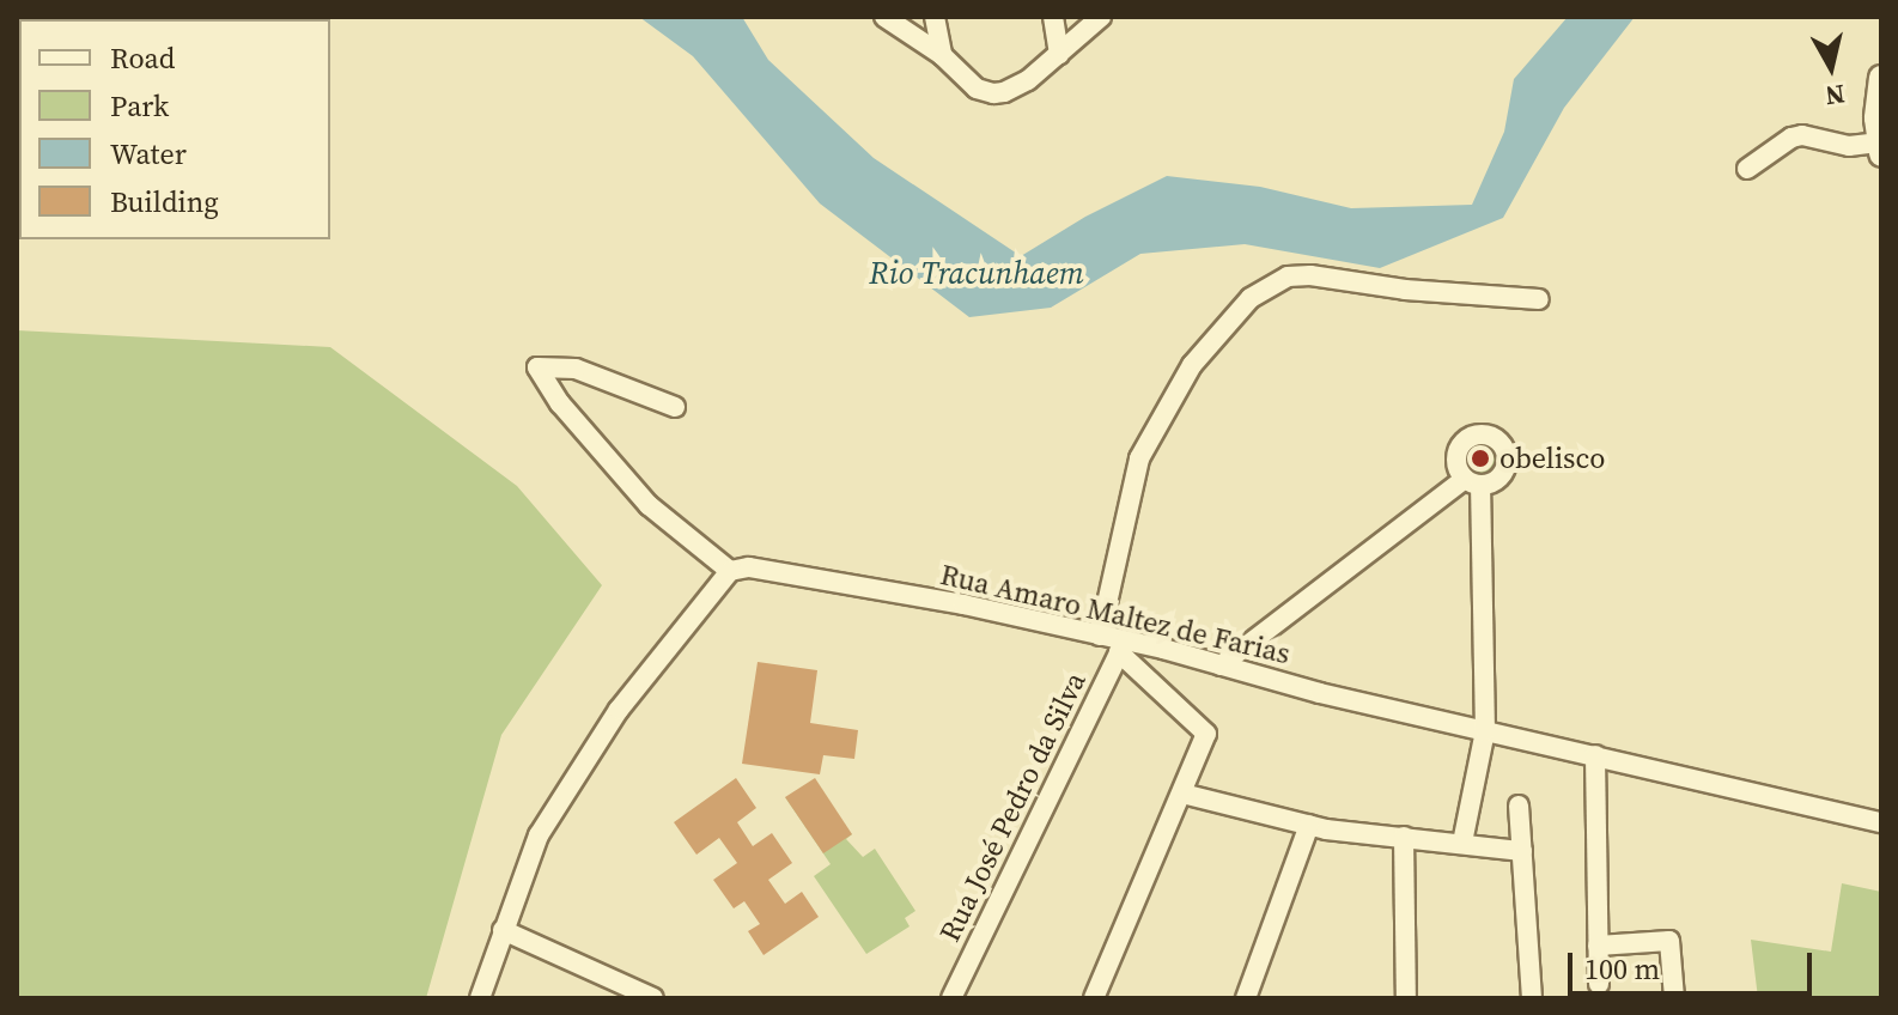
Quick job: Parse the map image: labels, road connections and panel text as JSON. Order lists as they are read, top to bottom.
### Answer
{
  "streets": {
    "street": ["Rua Amaro Maltez de Farias", "Rua José Pedro da Silva"]
  },
  "crossings": [
    ["Rua Amaro Maltez de Farias", "Rua José Pedro da Silva"]
  ],
  "water": ["Rio Tracunhaem"],
  "places": ["obelisco"],
  "legend": [
    "Road",
    "Park",
    "Water",
    "Building"
  ],
  "scale_bar": "100 m",
  "north": "bottom"
}
